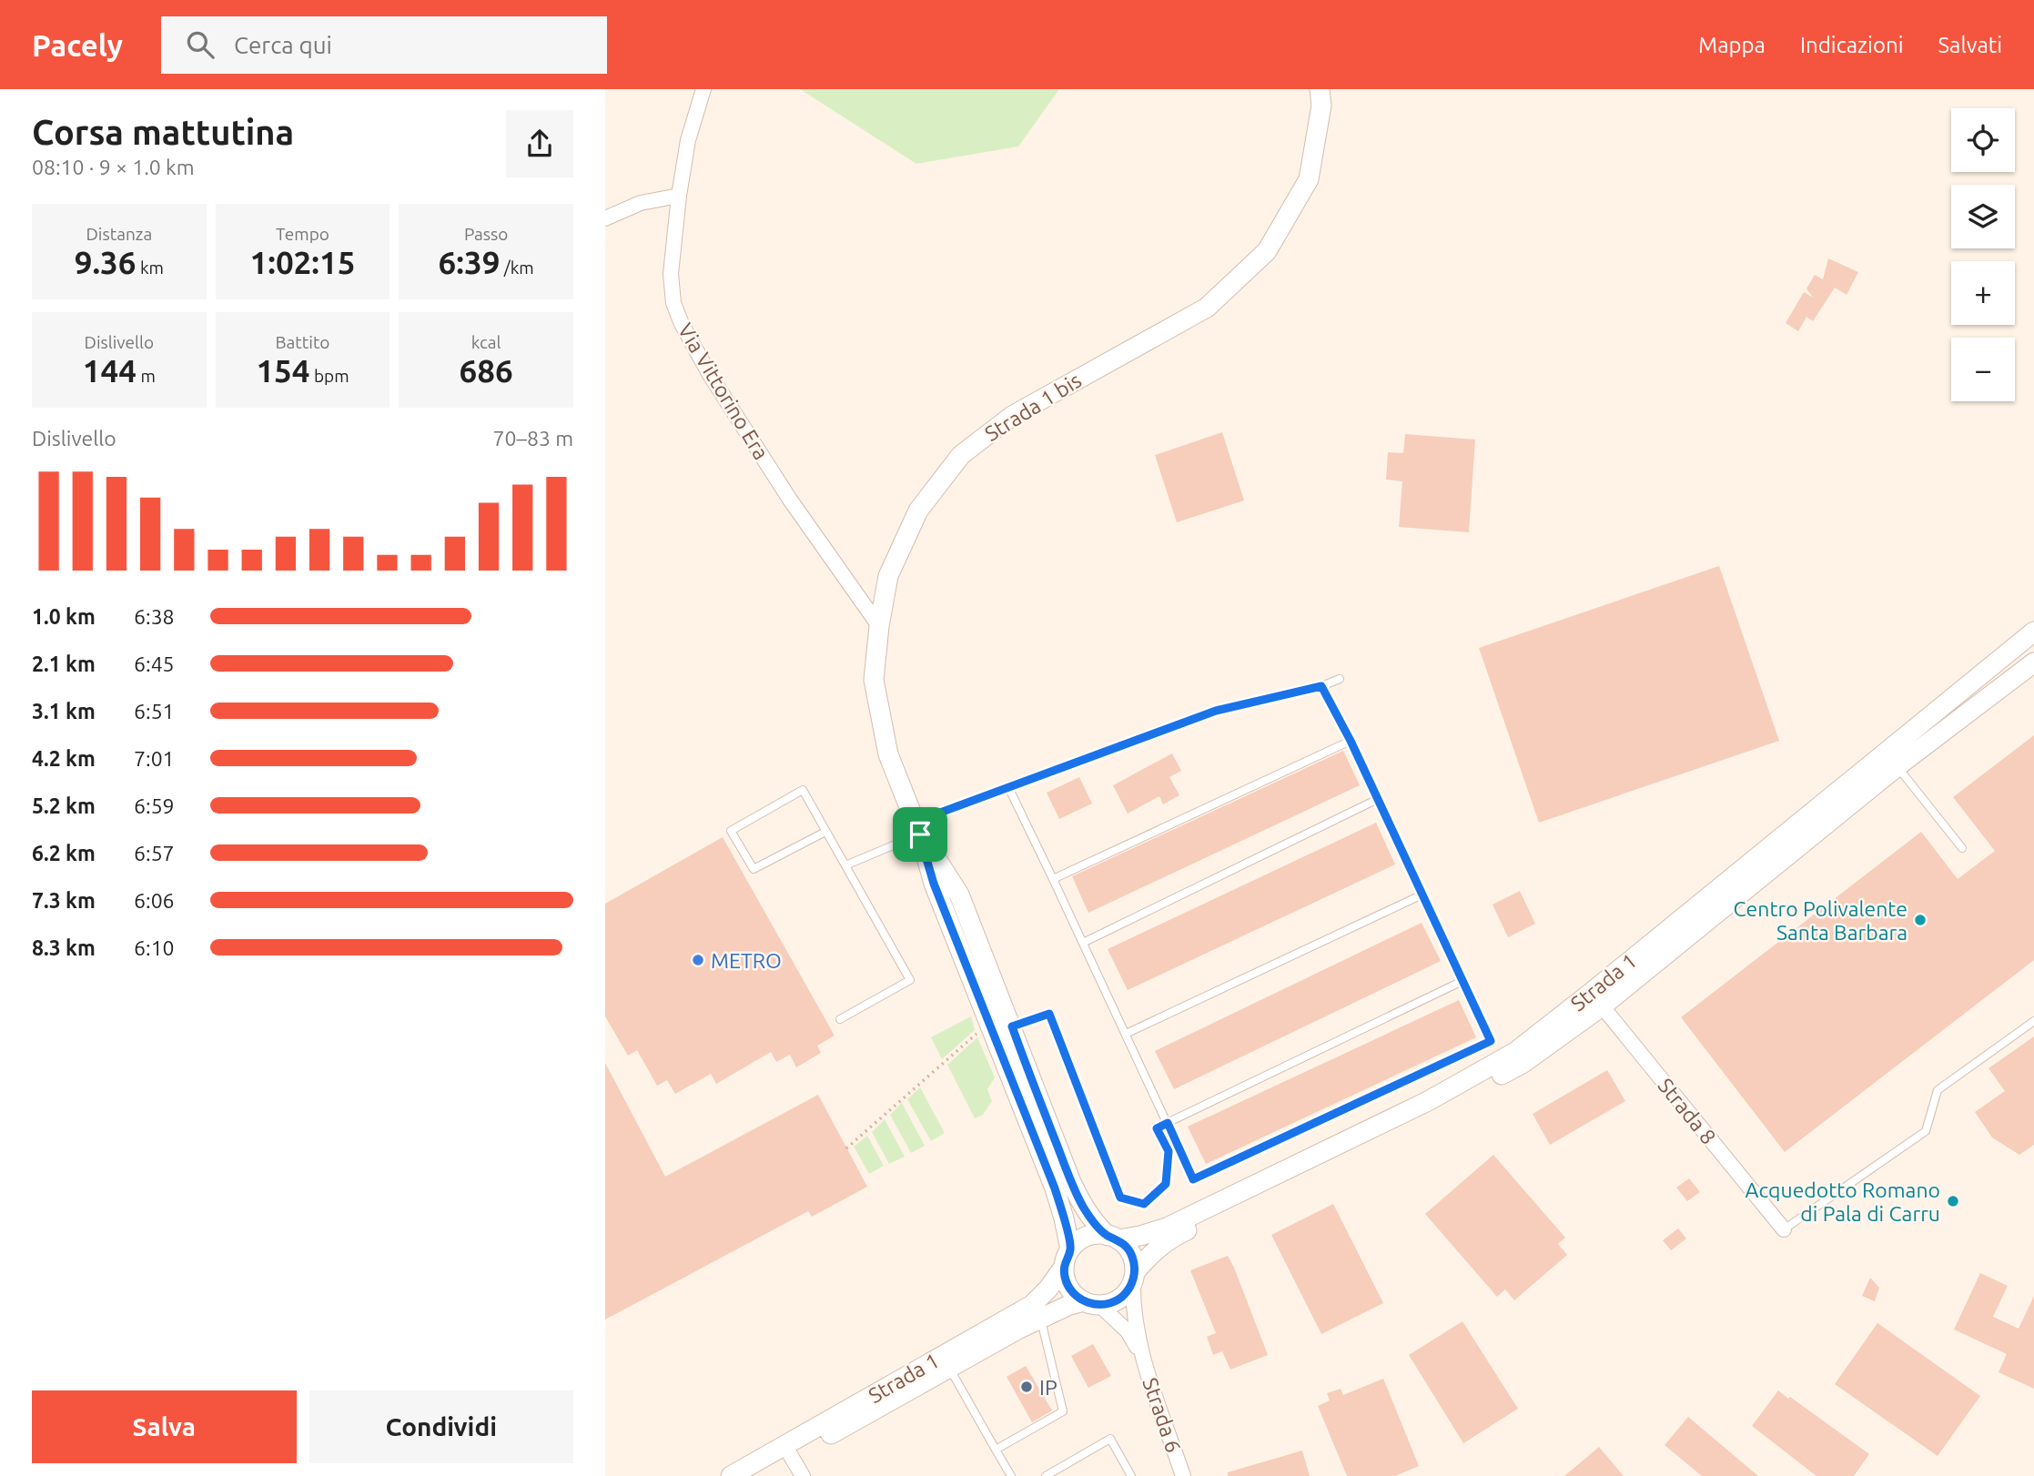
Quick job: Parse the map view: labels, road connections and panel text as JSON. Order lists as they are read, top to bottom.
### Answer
{
  "streets": {
    "street": [
      "Via Vittorino Era",
      "Strada 1 bis",
      "Strada 1",
      "Strada 8",
      "Strada 6"
    ]
  },
  "crossings": [
    ["Via Vittorino Era", "Strada 1 bis"],
    ["Strada 1 bis", "Strada 1"],
    ["Strada 1 bis", "Strada 6"],
    ["Strada 1", "Strada 8"],
    ["Strada 1", "Strada 6"]
  ],
  "places": [
    "Centro Polivalente Santa Barbara",
    "METRO",
    "Acquedotto Romano di Pala di Carru",
    "IP"
  ],
  "page": {
    "header": "Pacely",
    "search": "Cerca qui",
    "nav": ["Mappa", "Indicazioni", "Salvati"],
    "heading": ["Corsa mattutina", "08:10 · 9 × 1.0 km"],
    "map_buttons": ["+", "−"],
    "stats": [
      ["Distanza", "9.36 km"],
      ["Tempo", "1:02:15"],
      ["Passo", "6:39 /km"],
      ["Dislivello", "144 m"],
      ["Battito", "154 bpm"],
      ["kcal", "686"]
    ],
    "chart": ["Dislivello", "70–83 m"],
    "list": [
      {
        "name": "1.0 km",
        "note": "6:38"
      },
      {
        "name": "2.1 km",
        "note": "6:45"
      },
      {
        "name": "3.1 km",
        "note": "6:51"
      },
      {
        "name": "4.2 km",
        "note": "7:01"
      },
      {
        "name": "5.2 km",
        "note": "6:59"
      },
      {
        "name": "6.2 km",
        "note": "6:57"
      },
      {
        "name": "7.3 km",
        "note": "6:06"
      },
      {
        "name": "8.3 km",
        "note": "6:10"
      }
    ],
    "buttons": ["Salva", "Condividi"]
  }
}
